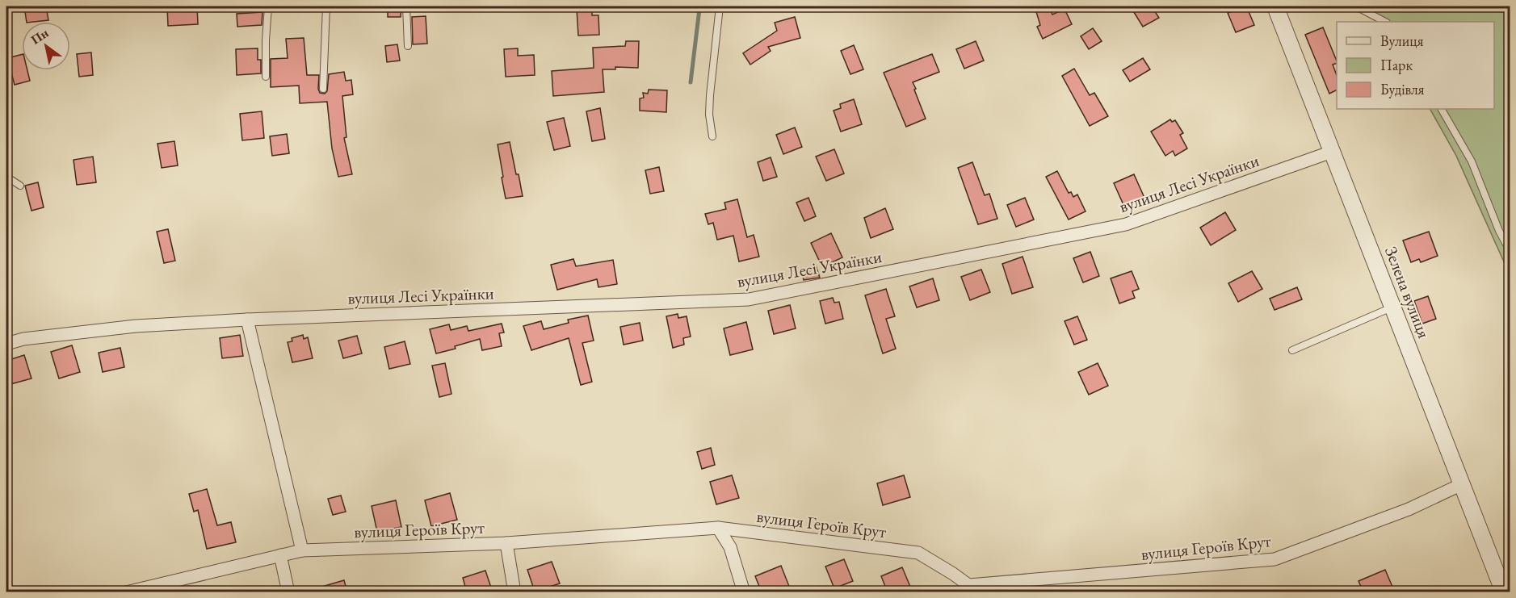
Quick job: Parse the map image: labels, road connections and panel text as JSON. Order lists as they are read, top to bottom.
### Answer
{
  "streets": {
    "street": ["вулиця Лесі Українки", "Зелена вулиця", "вулиця Героїв Крут"]
  },
  "crossings": [
    ["вулиця Лесі Українки", "Зелена вулиця"],
    ["Зелена вулиця", "вулиця Героїв Крут"]
  ],
  "legend": ["Вулиця", "Парк", "Будівля"],
  "north": "top left"
}
